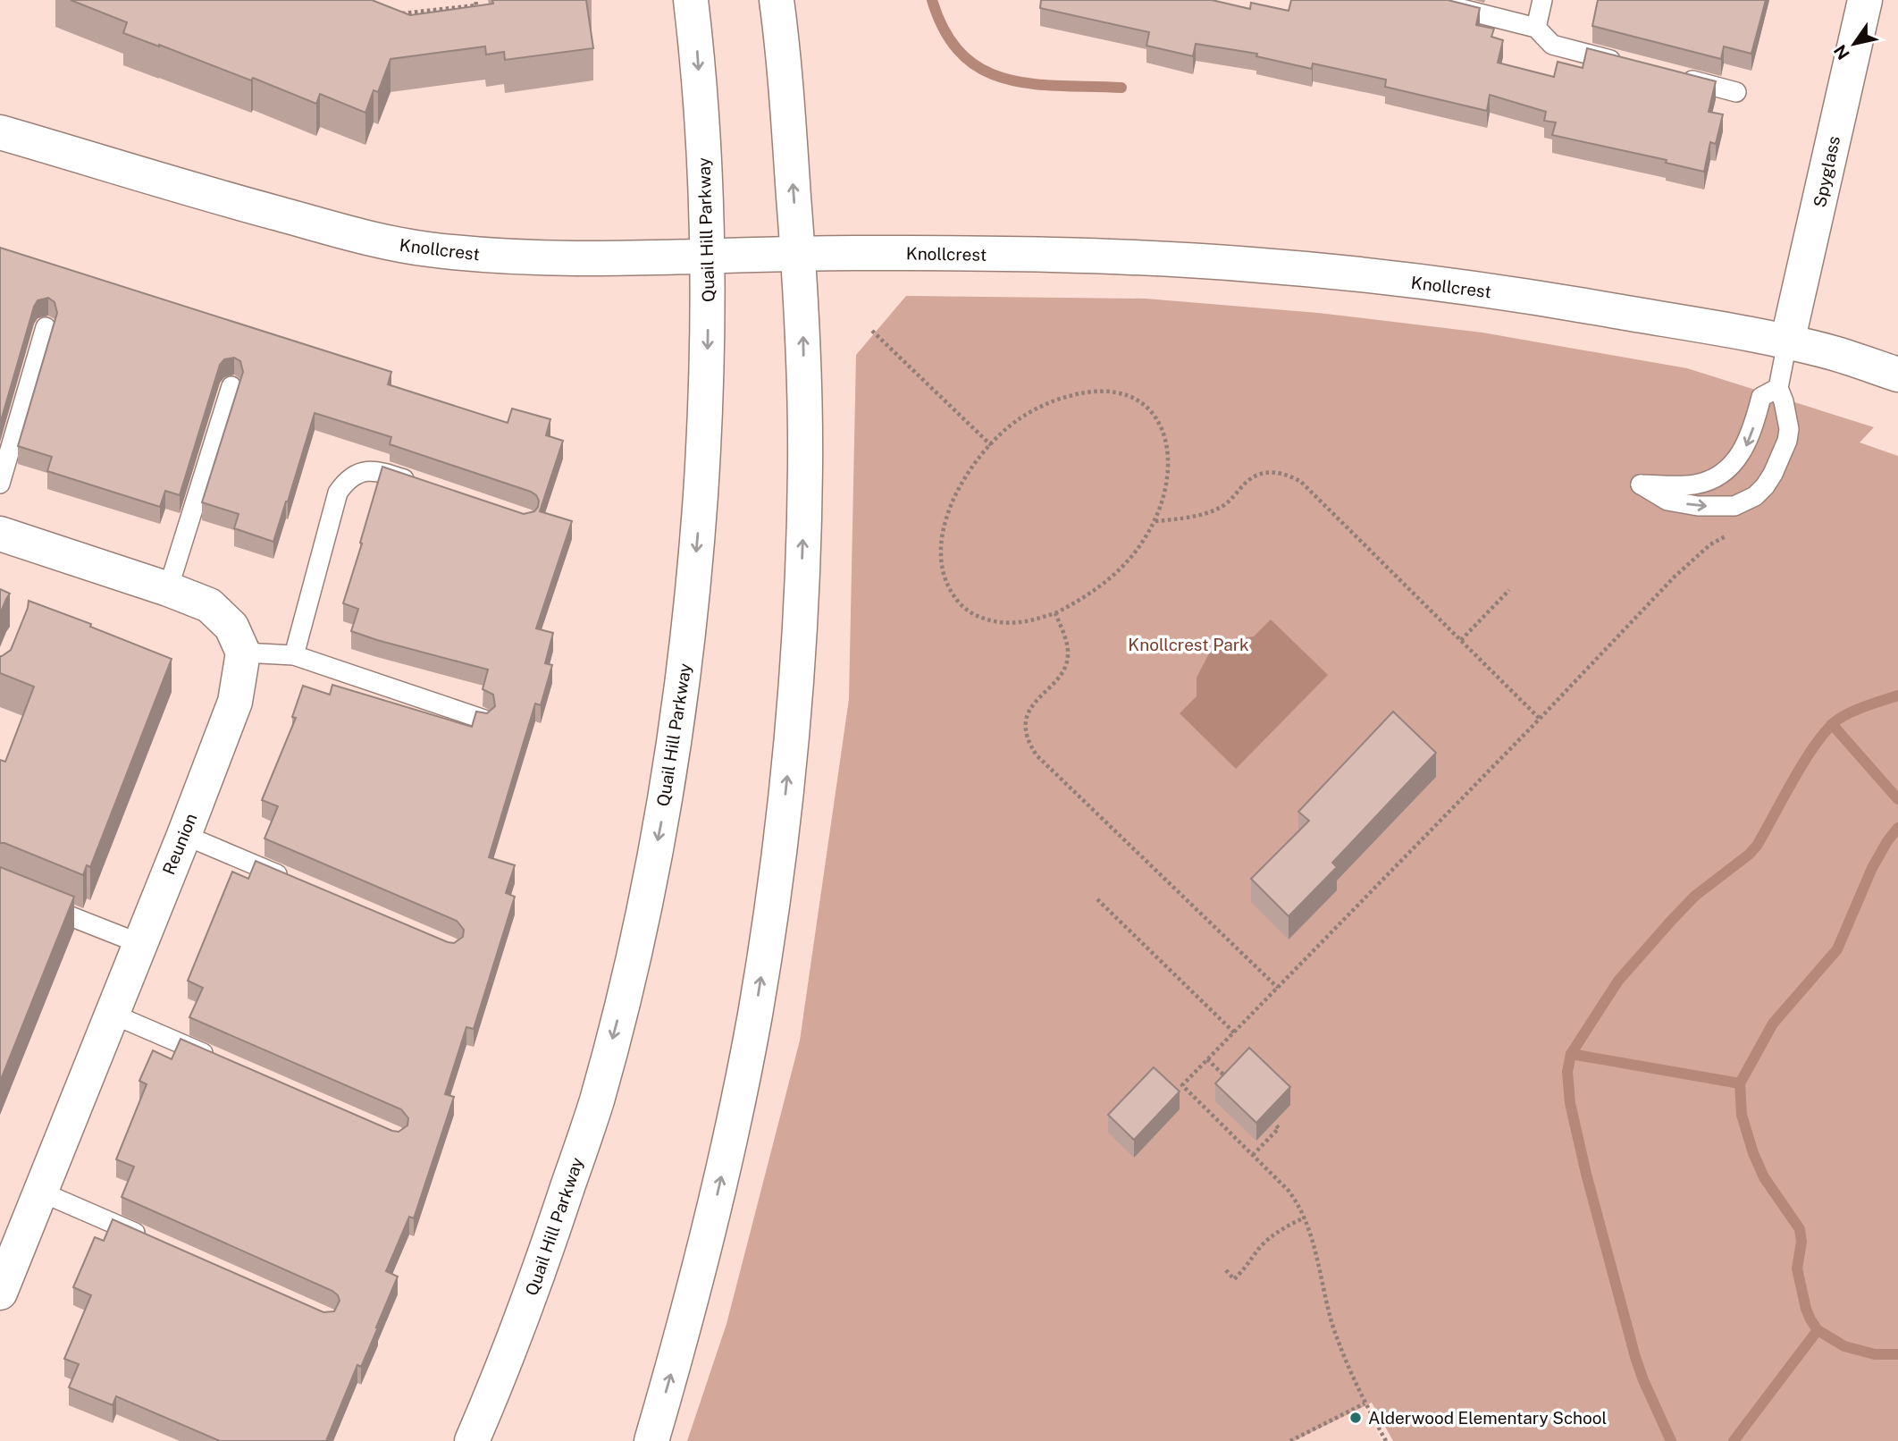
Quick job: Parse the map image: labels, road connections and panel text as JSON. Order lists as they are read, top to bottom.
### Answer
{
  "streets": {
    "street": [
      "Spyglass",
      "Quail Hill Parkway",
      "Knollcrest",
      "Reunion"
    ]
  },
  "crossings": [
    ["Spyglass", "Knollcrest"],
    ["Quail Hill Parkway", "Knollcrest"]
  ],
  "parks": ["Knollcrest Park"],
  "places": ["Alderwood Elementary School"],
  "north": "bottom left"
}
